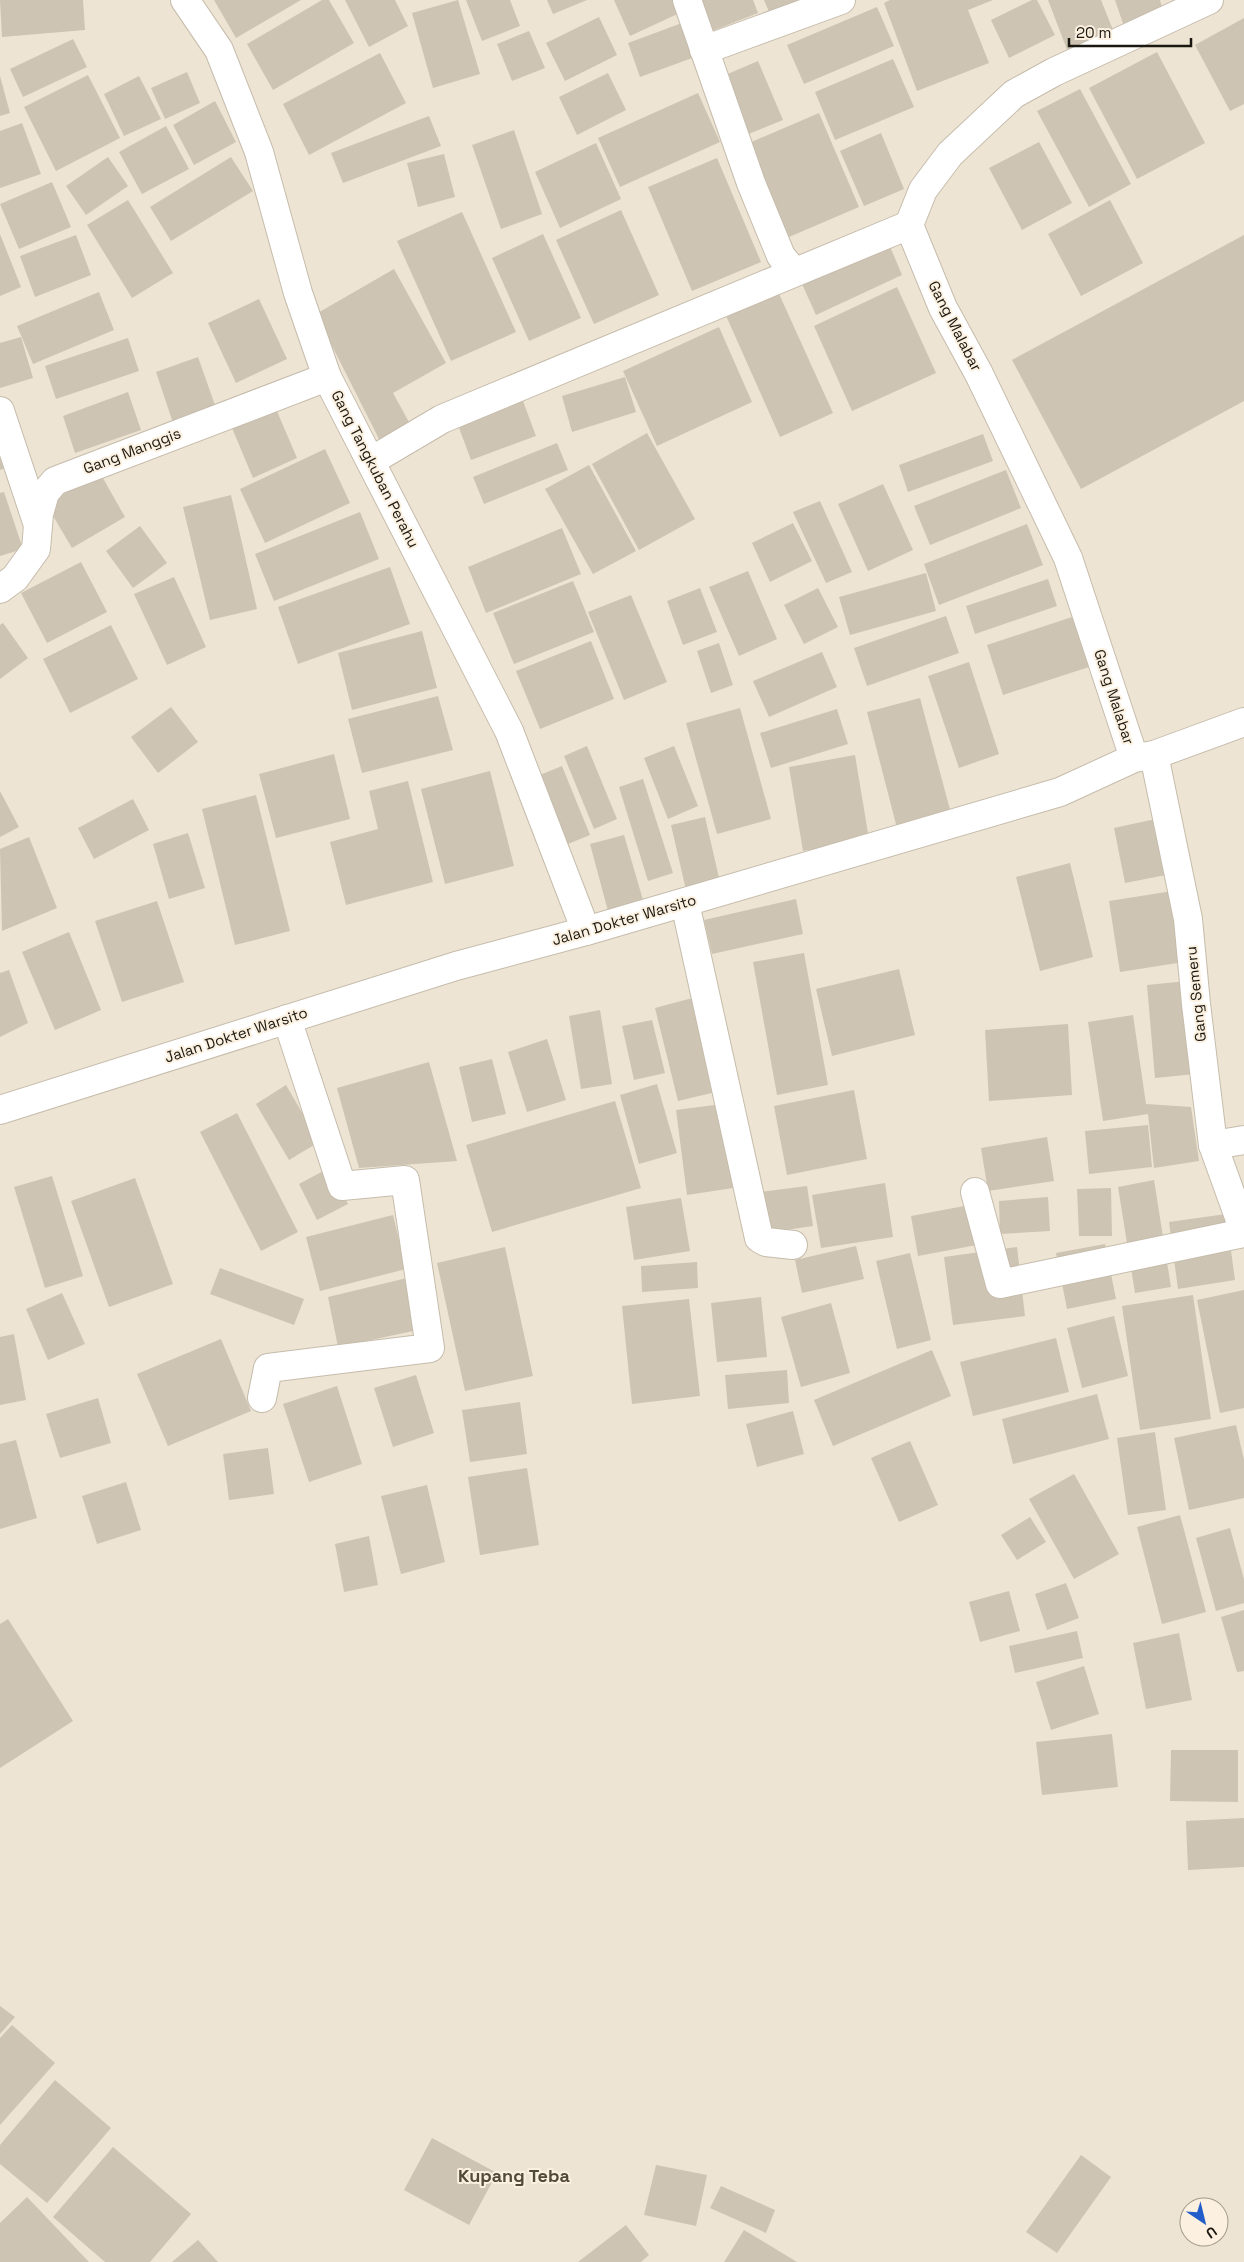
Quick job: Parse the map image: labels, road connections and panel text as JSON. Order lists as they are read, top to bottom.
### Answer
{
  "streets": {
    "street": [
      "Gang Malabar",
      "Gang Manggis",
      "Gang Tangkuban Perahu",
      "Jalan Dokter Warsito",
      "Gang Semeru"
    ]
  },
  "crossings": [
    ["Gang Malabar", "Jalan Dokter Warsito"],
    ["Gang Malabar", "Gang Semeru"],
    ["Gang Manggis", "Gang Tangkuban Perahu"],
    ["Gang Tangkuban Perahu", "Jalan Dokter Warsito"],
    ["Jalan Dokter Warsito", "Gang Semeru"]
  ],
  "districts": ["Kupang Teba"],
  "scale_bar": "20 m",
  "north": "bottom right"
}
